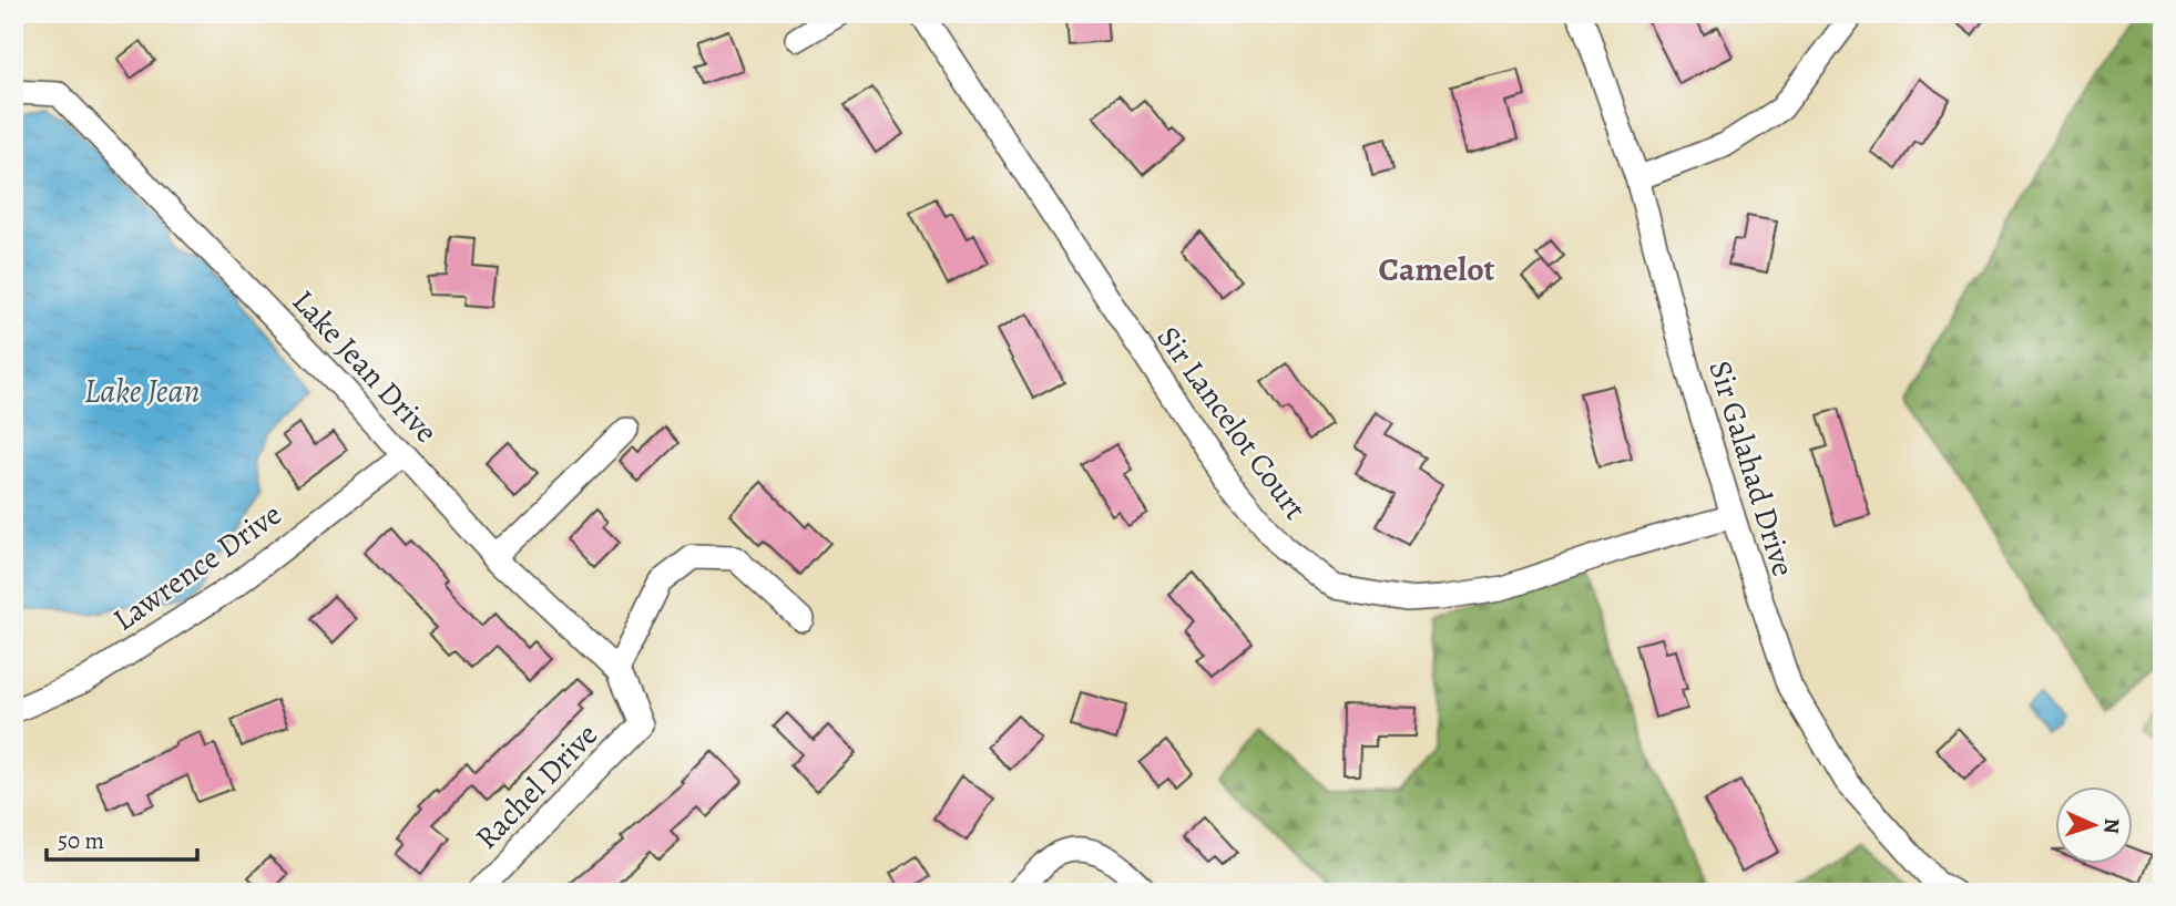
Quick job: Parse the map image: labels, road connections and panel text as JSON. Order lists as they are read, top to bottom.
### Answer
{
  "streets": {
    "street": [
      "Lake Jean Drive",
      "Sir Lancelot Court",
      "Sir Galahad Drive",
      "Lawrence Drive",
      "Rachel Drive"
    ]
  },
  "crossings": [
    ["Lake Jean Drive", "Lawrence Drive"],
    ["Lake Jean Drive", "Rachel Drive"],
    ["Sir Lancelot Court", "Sir Galahad Drive"]
  ],
  "districts": ["Camelot"],
  "water": ["Lake Jean"],
  "scale_bar": "50 m",
  "north": "right"
}
